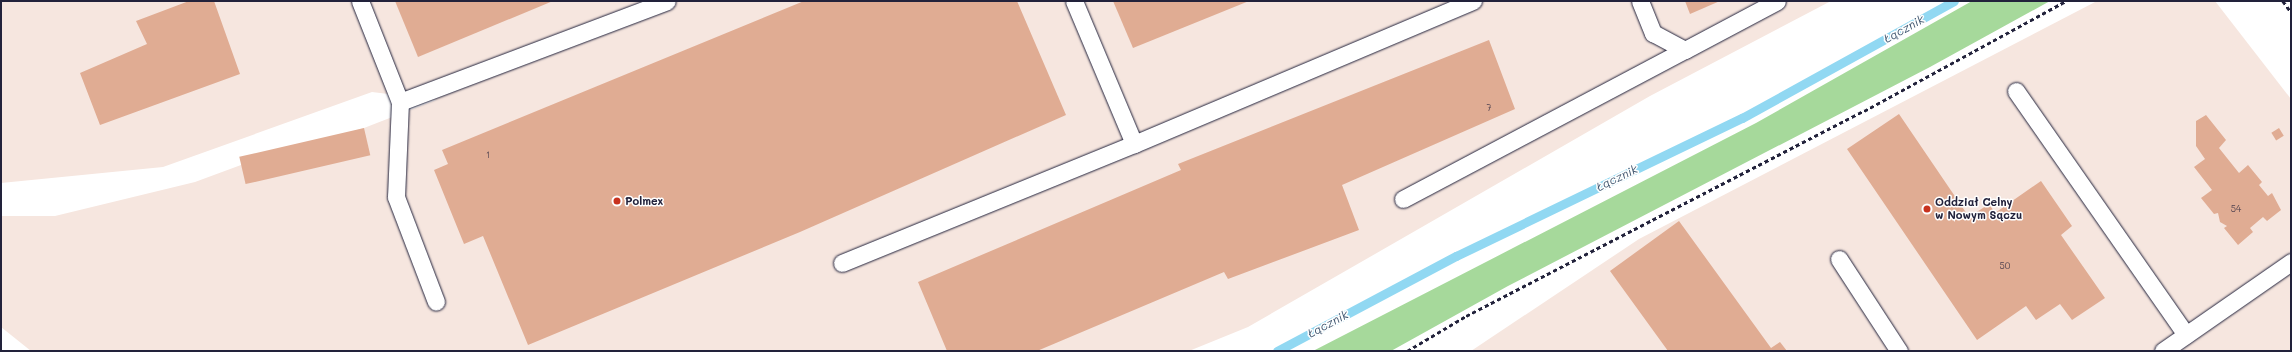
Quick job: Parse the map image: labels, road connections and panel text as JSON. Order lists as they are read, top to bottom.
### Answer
{
  "water": ["Łącznik"],
  "places": ["Polmex", "Oddział Celny w Nowym Sączu"],
  "house_numbers": [
    "7",
    "1",
    "54",
    "50"
  ]
}
